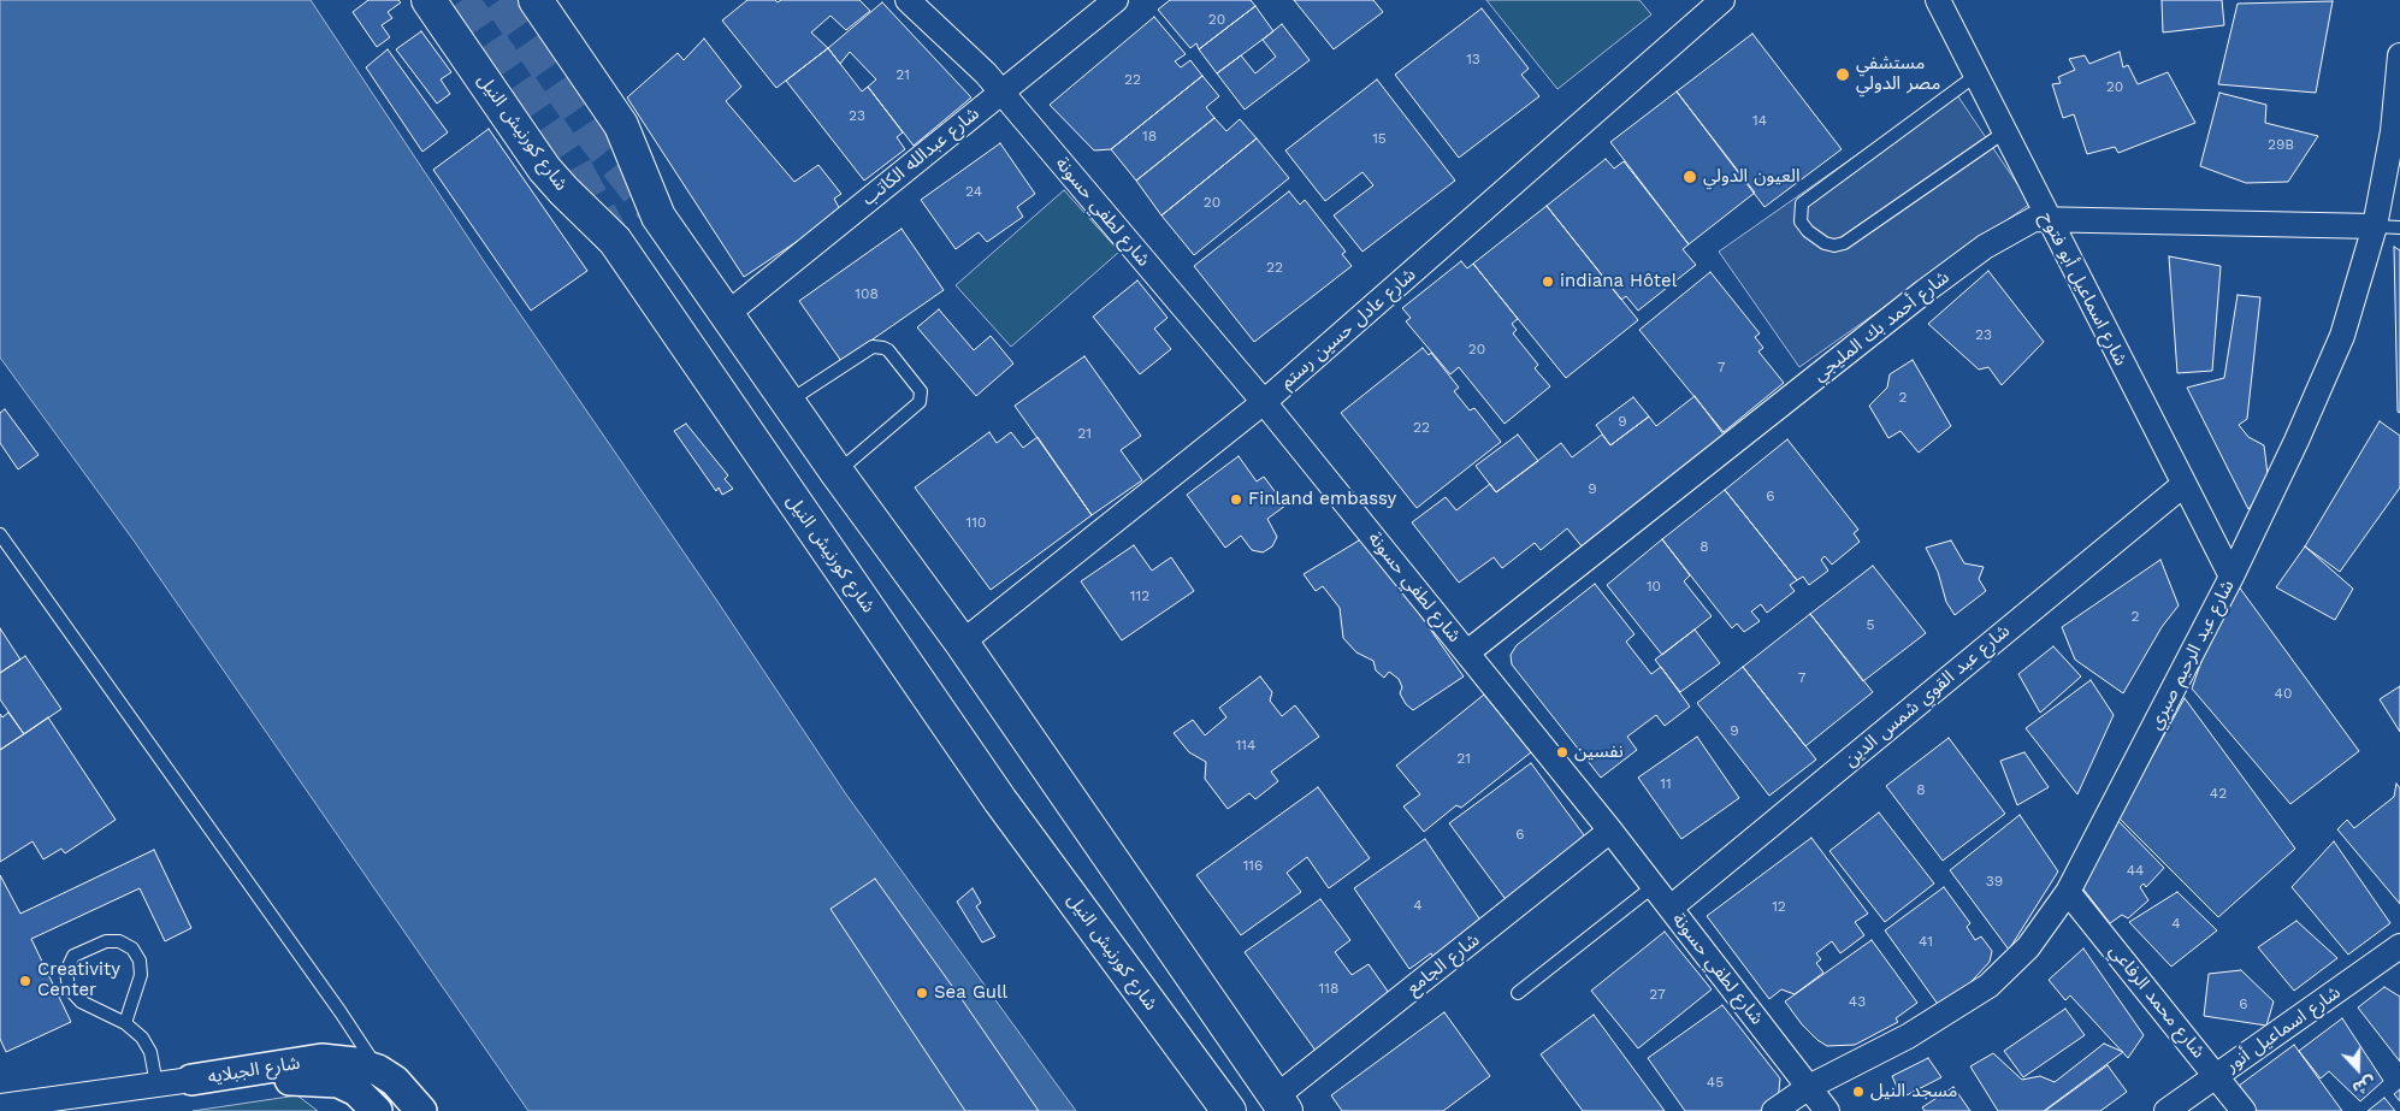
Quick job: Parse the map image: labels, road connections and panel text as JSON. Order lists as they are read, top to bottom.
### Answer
{
  "streets": {
    "main road": ["شارع كورنيش النيل"],
    "street": [
      "شارع عبدالله الكاتب",
      "شارع لطفي حسونة",
      "شارع اسماعيل أبو فتوح",
      "شارع أحمد بك المليجي",
      "شارع عادل حسين رستم",
      "شارع عبد الرحيم صبري",
      "شارع عبد القوي شمس الدين",
      "شارع الجامع",
      "شارع محمد الرفاعي",
      "شارع اسماعيل أنور",
      "شارع الجبلايه"
    ]
  },
  "crossings": [
    ["شارع عبدالله الكاتب", "شارع لطفي حسونة"],
    ["شارع لطفي حسونة", "شارع أحمد بك المليجي"],
    ["شارع لطفي حسونة", "شارع عادل حسين رستم"],
    ["شارع لطفي حسونة", "شارع عبد الرحيم صبري"],
    ["شارع لطفي حسونة", "شارع عبد القوي شمس الدين"],
    ["شارع لطفي حسونة", "شارع الجامع"],
    ["شارع اسماعيل أبو فتوح", "شارع أحمد بك المليجي"],
    ["شارع اسماعيل أبو فتوح", "شارع عبد الرحيم صبري"],
    ["شارع اسماعيل أبو فتوح", "شارع عبد القوي شمس الدين"],
    ["شارع أحمد بك المليجي", "شارع عبد الرحيم صبري"],
    ["شارع عبد الرحيم صبري", "شارع محمد الرفاعي"],
    ["شارع محمد الرفاعي", "شارع اسماعيل أنور"]
  ],
  "places": [
    "مستشفي مصر الدولي",
    "العيون الدولي",
    "indiana Hôtel",
    "Finland embassy",
    "نفسين",
    "Creativity Center",
    "Sea Gull",
    "مسجد النيل"
  ],
  "house_numbers": [
    "20",
    "13",
    "21",
    "22",
    "20",
    "23",
    "14",
    "18",
    "15",
    "29B",
    "24",
    "20",
    "22",
    "108",
    "23",
    "20",
    "7",
    "2",
    "9",
    "22",
    "21",
    "9",
    "6",
    "110",
    "8",
    "10",
    "112",
    "2",
    "5",
    "7",
    "40",
    "9",
    "114",
    "21",
    "11",
    "8",
    "42",
    "6",
    "116",
    "44",
    "39",
    "4",
    "12",
    "4",
    "41",
    "118",
    "27",
    "43",
    "6",
    "45"
  ],
  "north": "bottom"
}
